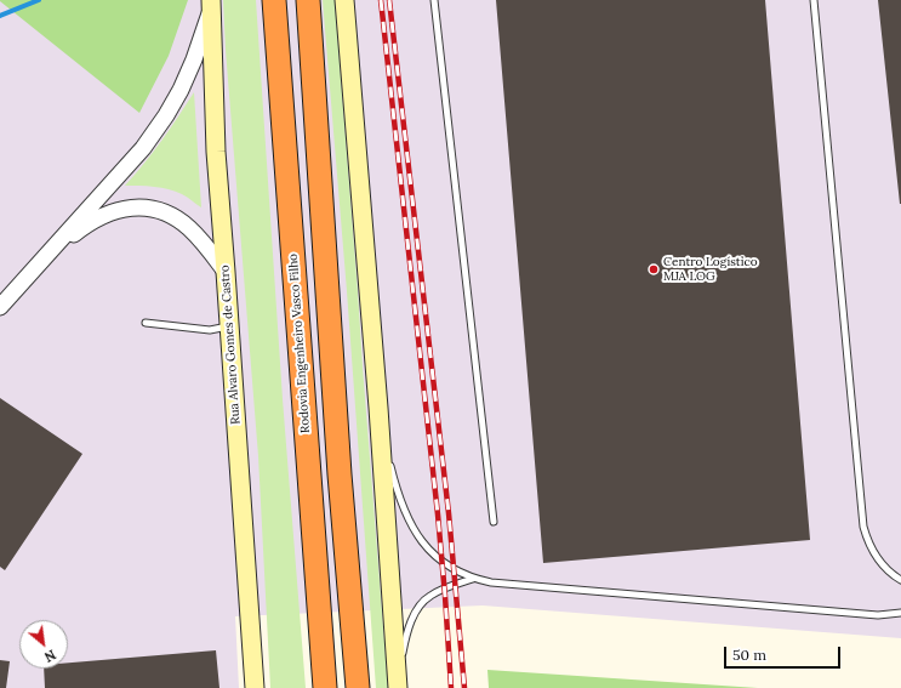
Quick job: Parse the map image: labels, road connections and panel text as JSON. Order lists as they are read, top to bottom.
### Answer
{
  "streets": {
    "highway": ["Rodovia Engenheiro Vasco Filho"],
    "main road": ["Rua Alvaro Gomes de Castro"]
  },
  "places": ["Centro Logístico MJA LOG"],
  "scale_bar": "50 m",
  "north": "bottom right"
}
